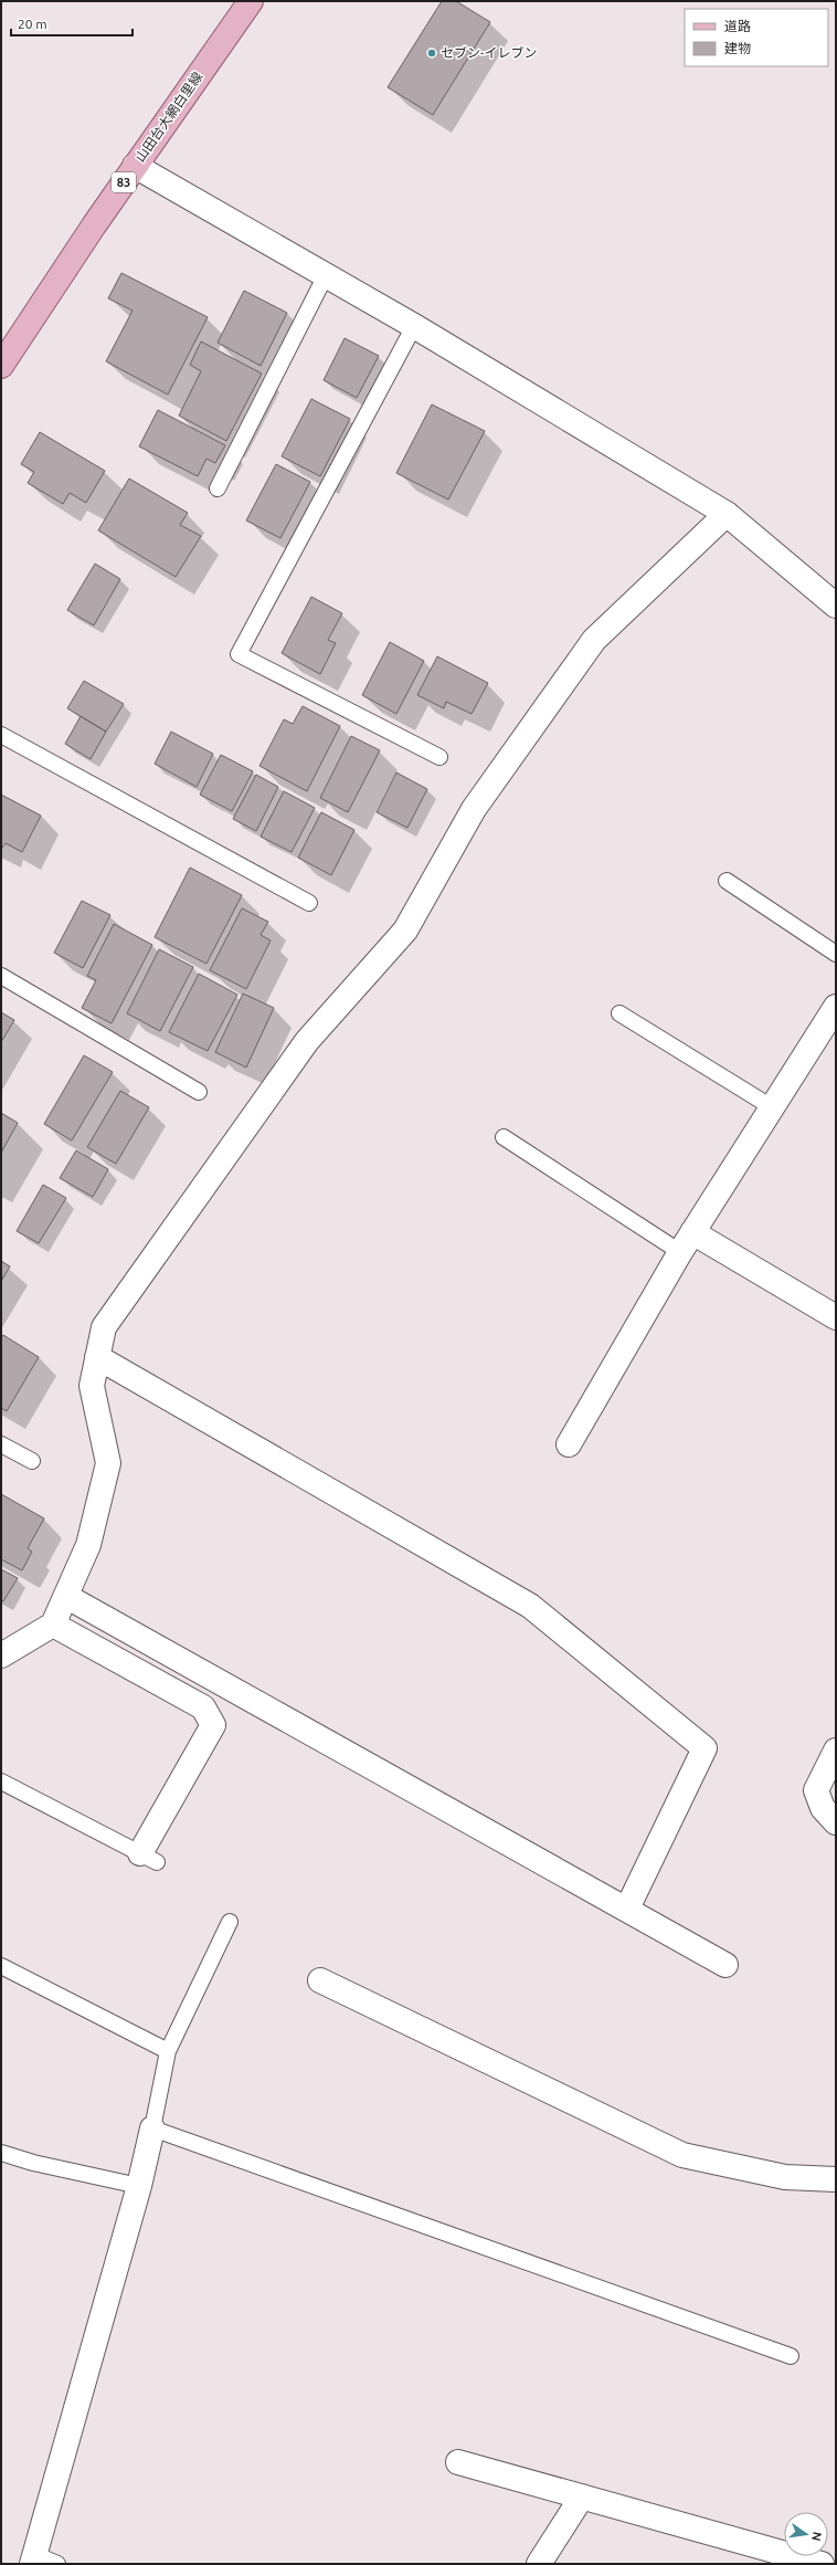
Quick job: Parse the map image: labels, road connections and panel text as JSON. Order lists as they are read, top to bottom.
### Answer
{
  "streets": {
    "main road": ["山田台大網白里線", "83"]
  },
  "places": ["セブン-イレブン"],
  "legend": ["道路", "建物"],
  "scale_bar": "20 m",
  "north": "right"
}
